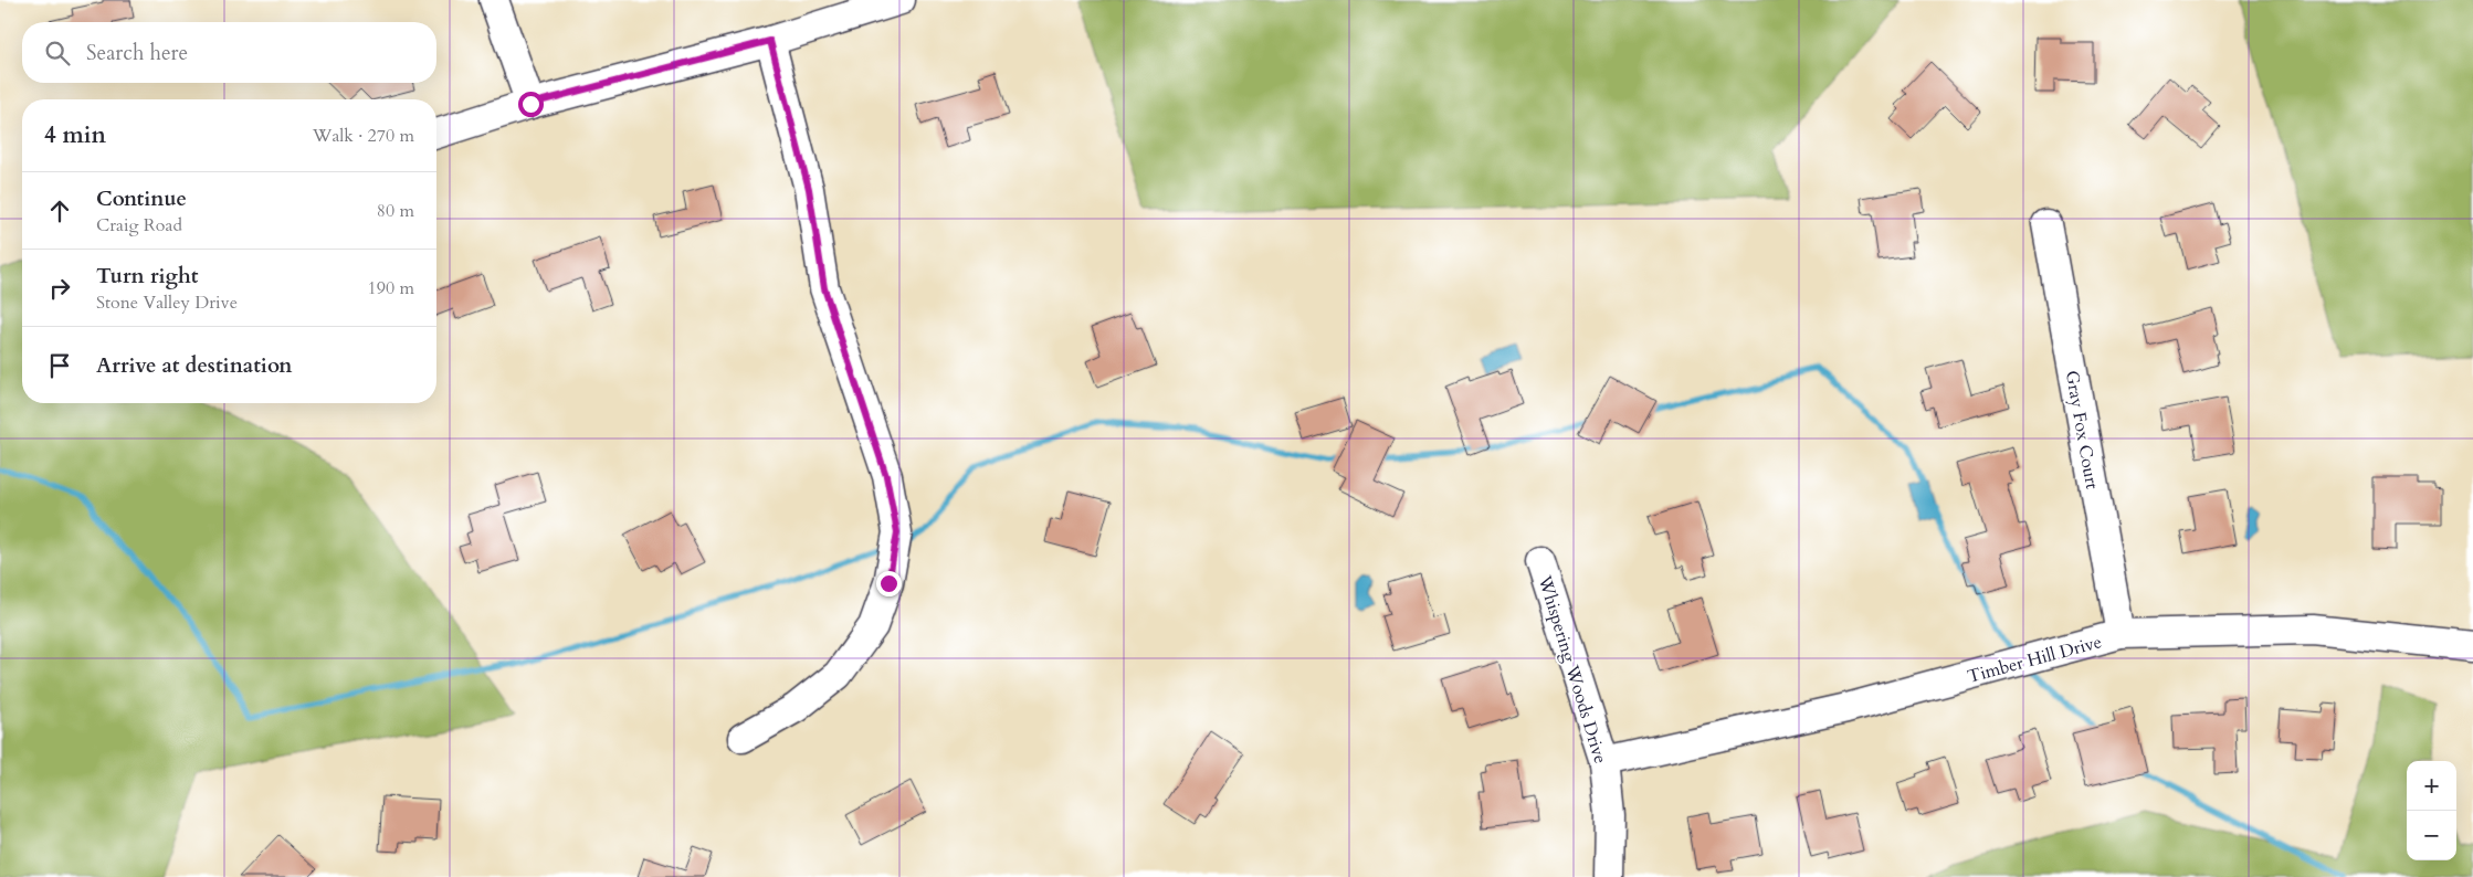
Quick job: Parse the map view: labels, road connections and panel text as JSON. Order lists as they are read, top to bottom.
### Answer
{
  "streets": {
    "street": ["Gray Fox Court", "Timber Hill Drive", "Whispering Woods Drive"]
  },
  "crossings": [
    ["Gray Fox Court", "Timber Hill Drive"],
    ["Timber Hill Drive", "Whispering Woods Drive"]
  ],
  "page": {
    "search": "Search here",
    "heading": ["4 min", "Walk · 270 m"],
    "list": [
      ["Continue", "Craig Road", "80 m"],
      ["Turn right", "Stone Valley Drive", "190 m"],
      "Arrive at destination"
    ],
    "map_buttons": ["+", "−"]
  }
}
